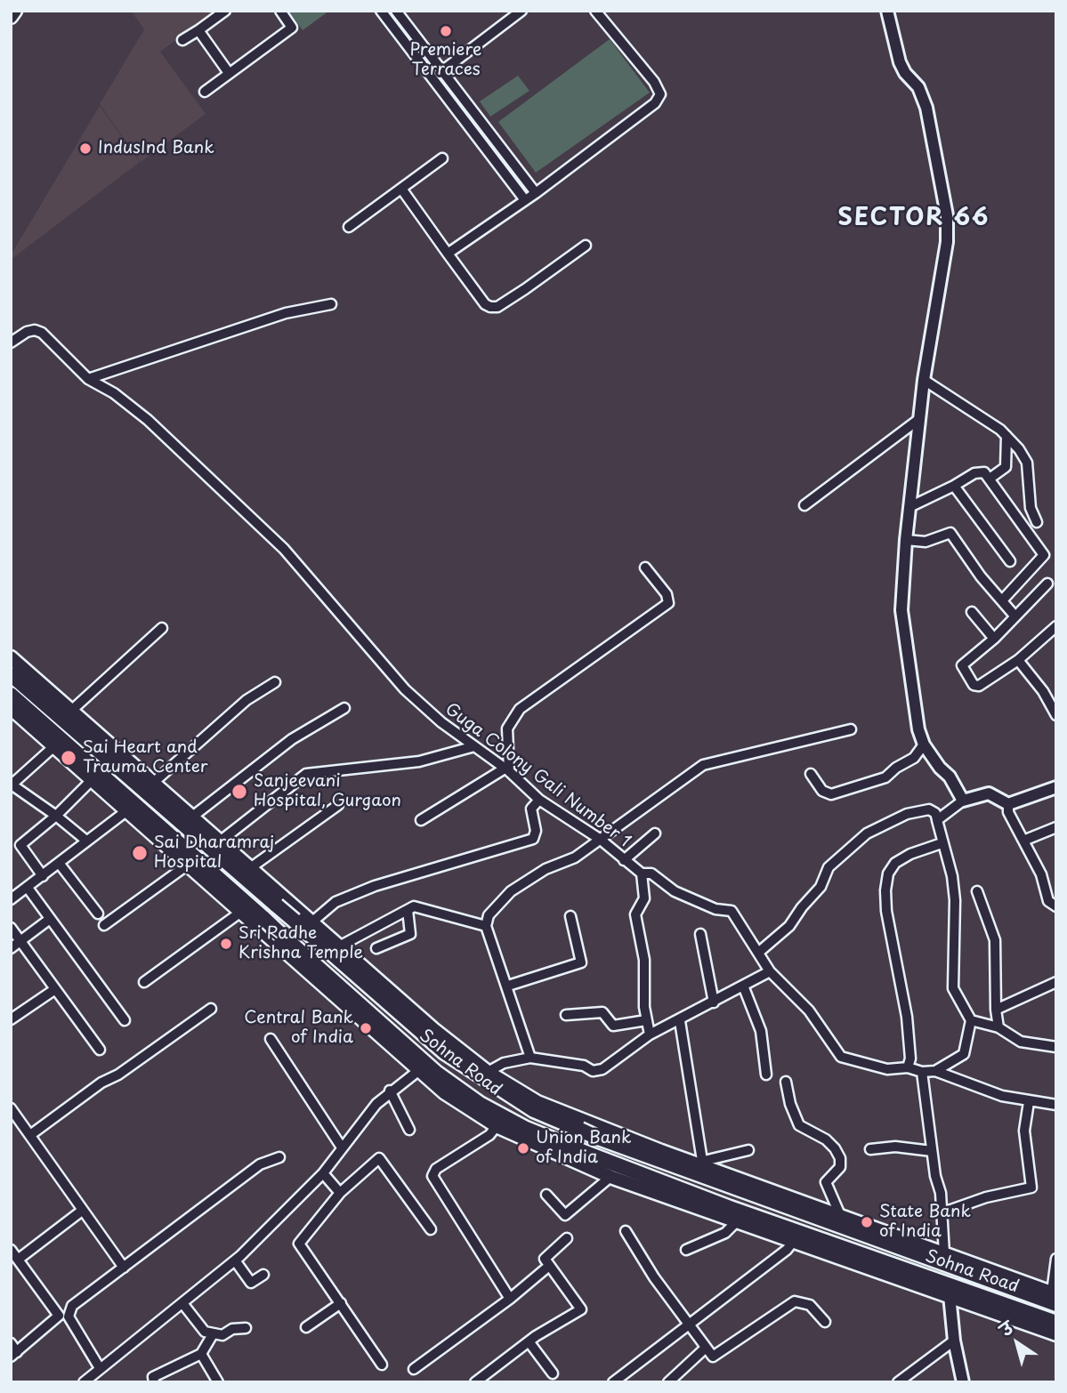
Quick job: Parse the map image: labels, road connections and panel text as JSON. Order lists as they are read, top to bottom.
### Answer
{
  "streets": {
    "highway": ["Sohna Road"],
    "street": ["Guga Colony Gali Number 1"]
  },
  "districts": ["SECTOR 66"],
  "places": [
    "Premiere Terraces",
    "IndusInd Bank",
    "Sai Heart and Trauma Center",
    "Sanjeevani Hospital, Gurgaon",
    "Sai Dharamraj Hospital",
    "Sri Radhe Krishna Temple",
    "Central Bank of India",
    "Union Bank of India",
    "State Bank of India"
  ],
  "north": "top left"
}
